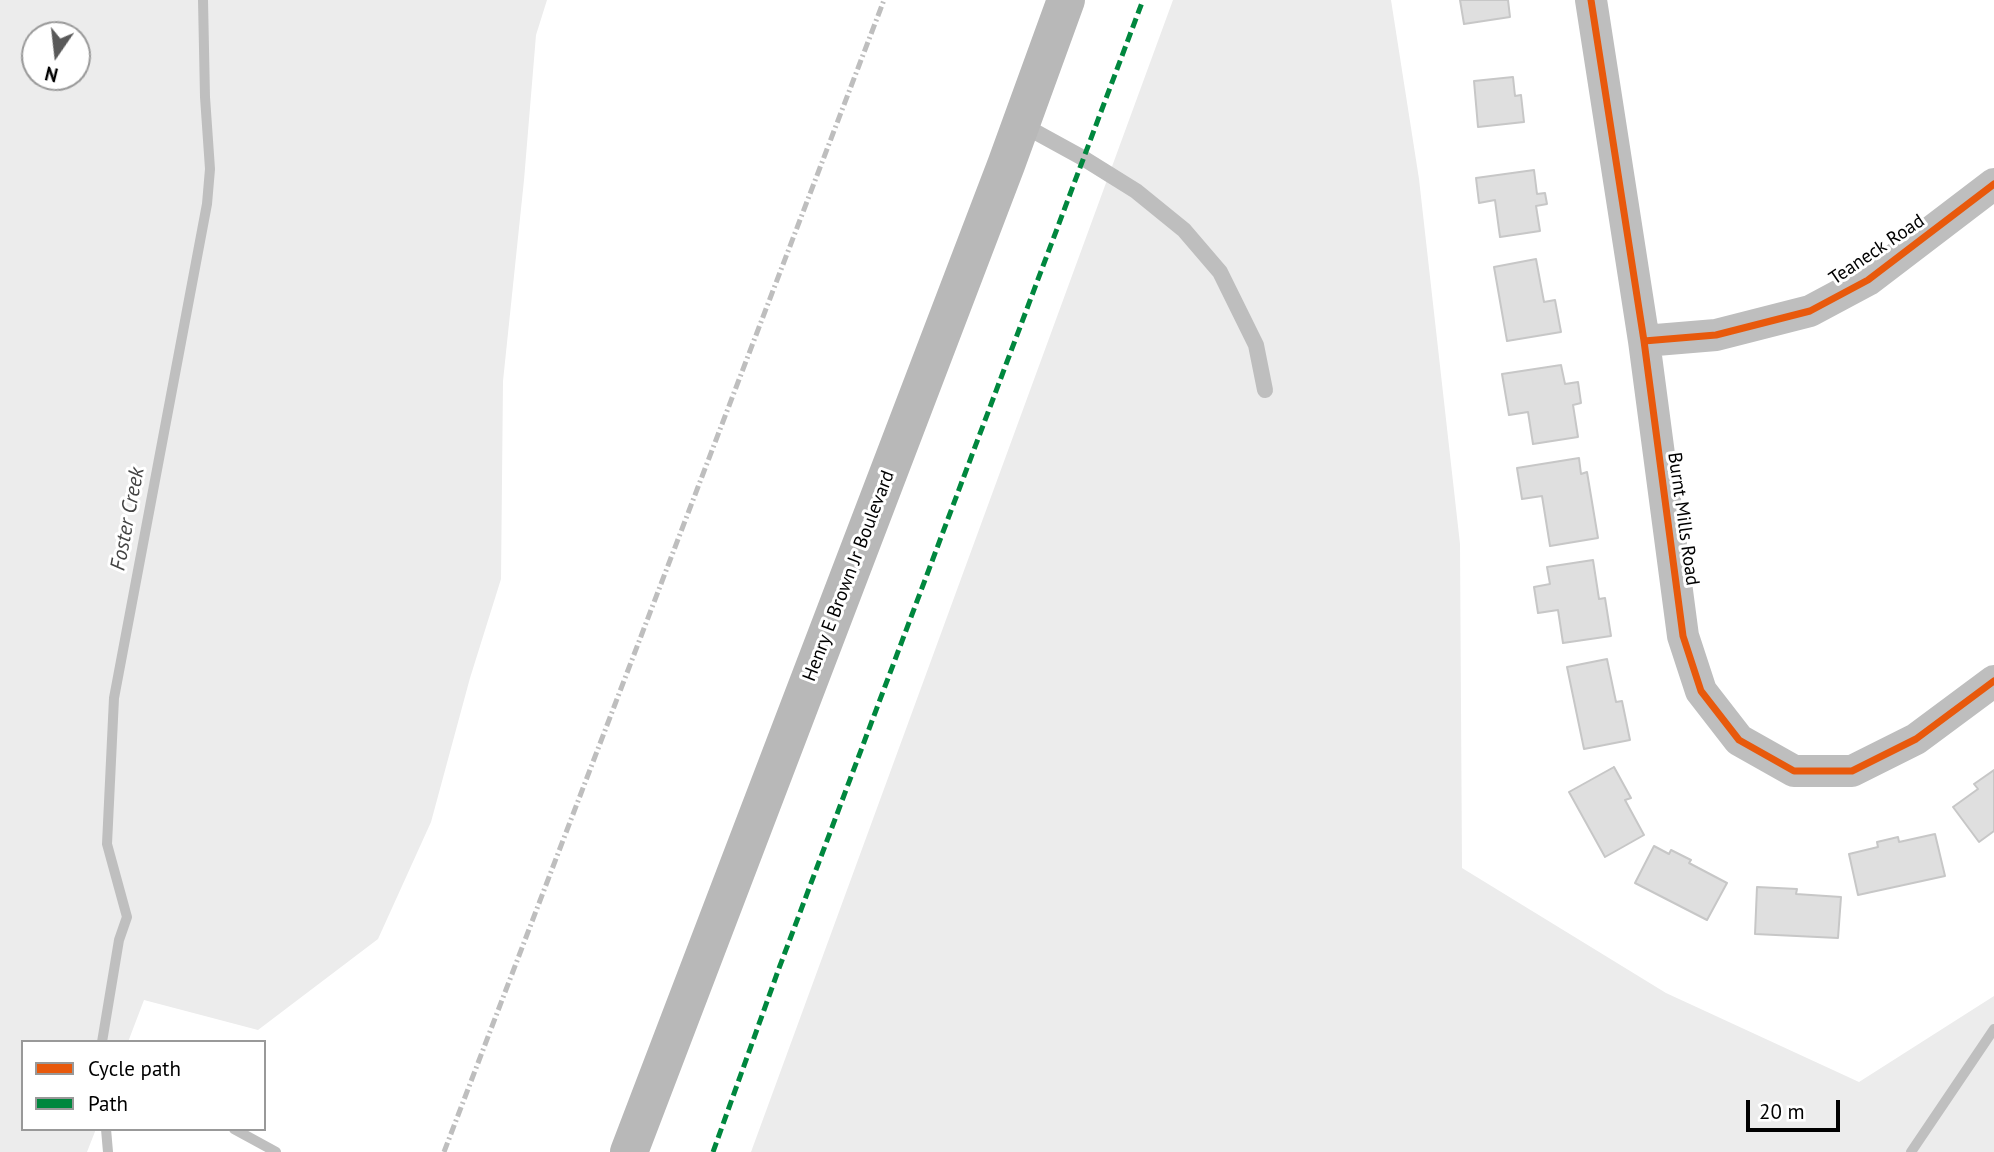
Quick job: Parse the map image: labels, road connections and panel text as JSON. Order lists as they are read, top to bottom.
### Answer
{
  "streets": {
    "main road": ["Henry E Brown Jr Boulevard"],
    "street": ["Teaneck Road", "Burnt Mills Road"]
  },
  "crossings": [
    ["Teaneck Road", "Burnt Mills Road"]
  ],
  "water": ["Foster Creek"],
  "legend": ["Cycle path", "Path"],
  "scale_bar": "20 m",
  "north": "bottom"
}
